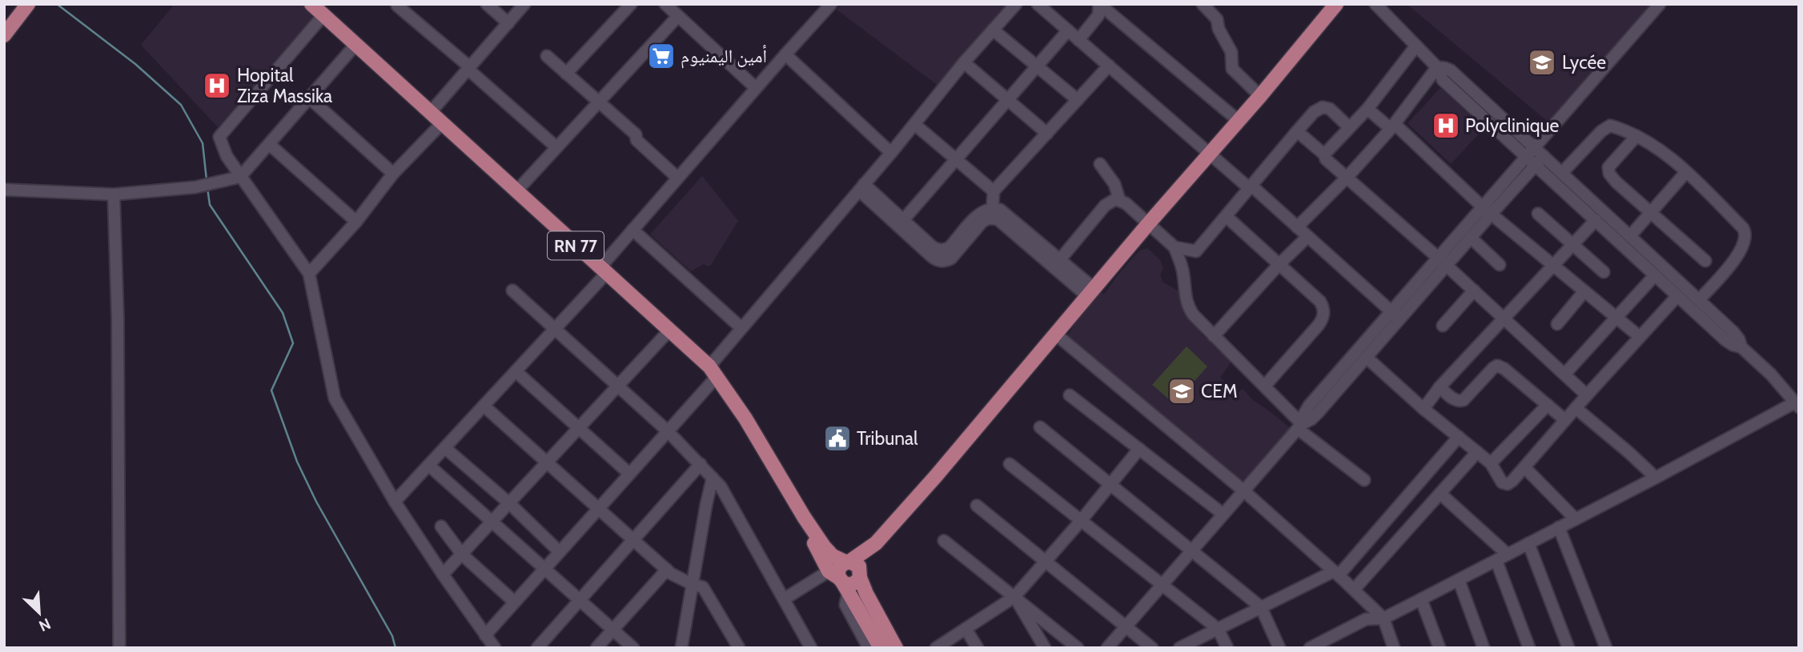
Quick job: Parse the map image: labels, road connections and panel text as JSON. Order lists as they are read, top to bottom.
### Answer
{
  "streets": {
    "main road": ["RN 77"]
  },
  "places": {
    "supermarket": ["أمين اليمنيوم"],
    "school or university": ["Lycée", "CEM"],
    "hospital": ["Hopital Ziza Massika", "Polyclinique"],
    "public building": ["Tribunal"]
  },
  "north": "bottom right"
}
